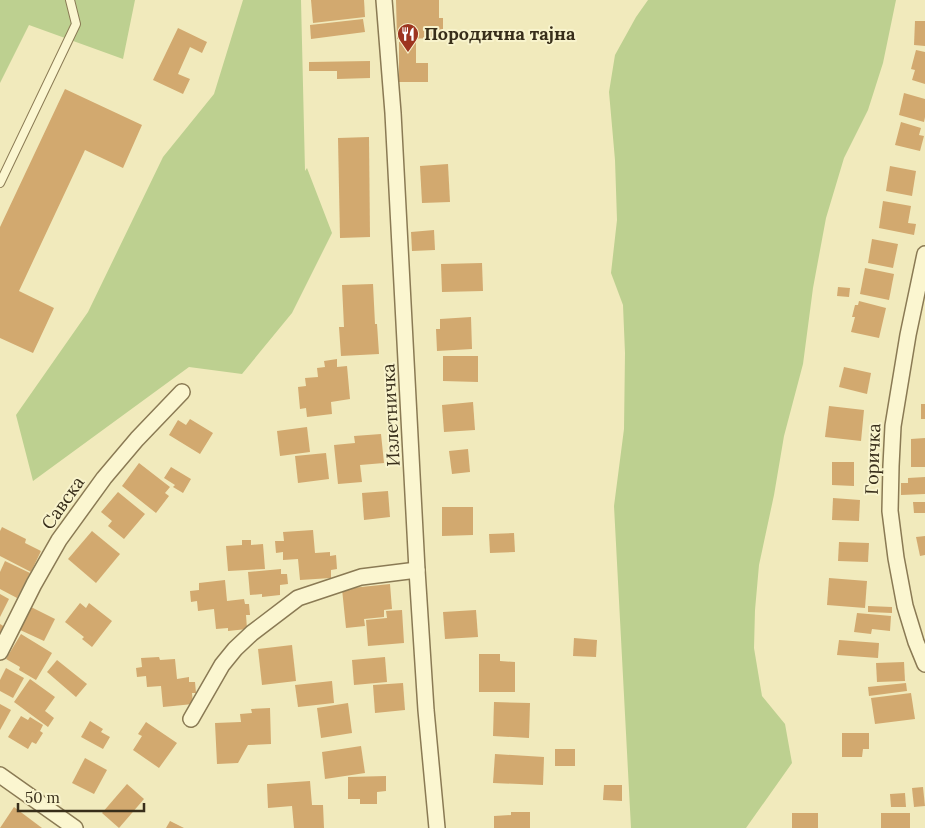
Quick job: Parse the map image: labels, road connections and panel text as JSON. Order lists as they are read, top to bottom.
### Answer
{
  "streets": {
    "street": ["Излетничка", "Горичка", "Савска"]
  },
  "places": {
    "restaurant": ["Породична тајна"]
  },
  "scale_bar": "50 m"
}
